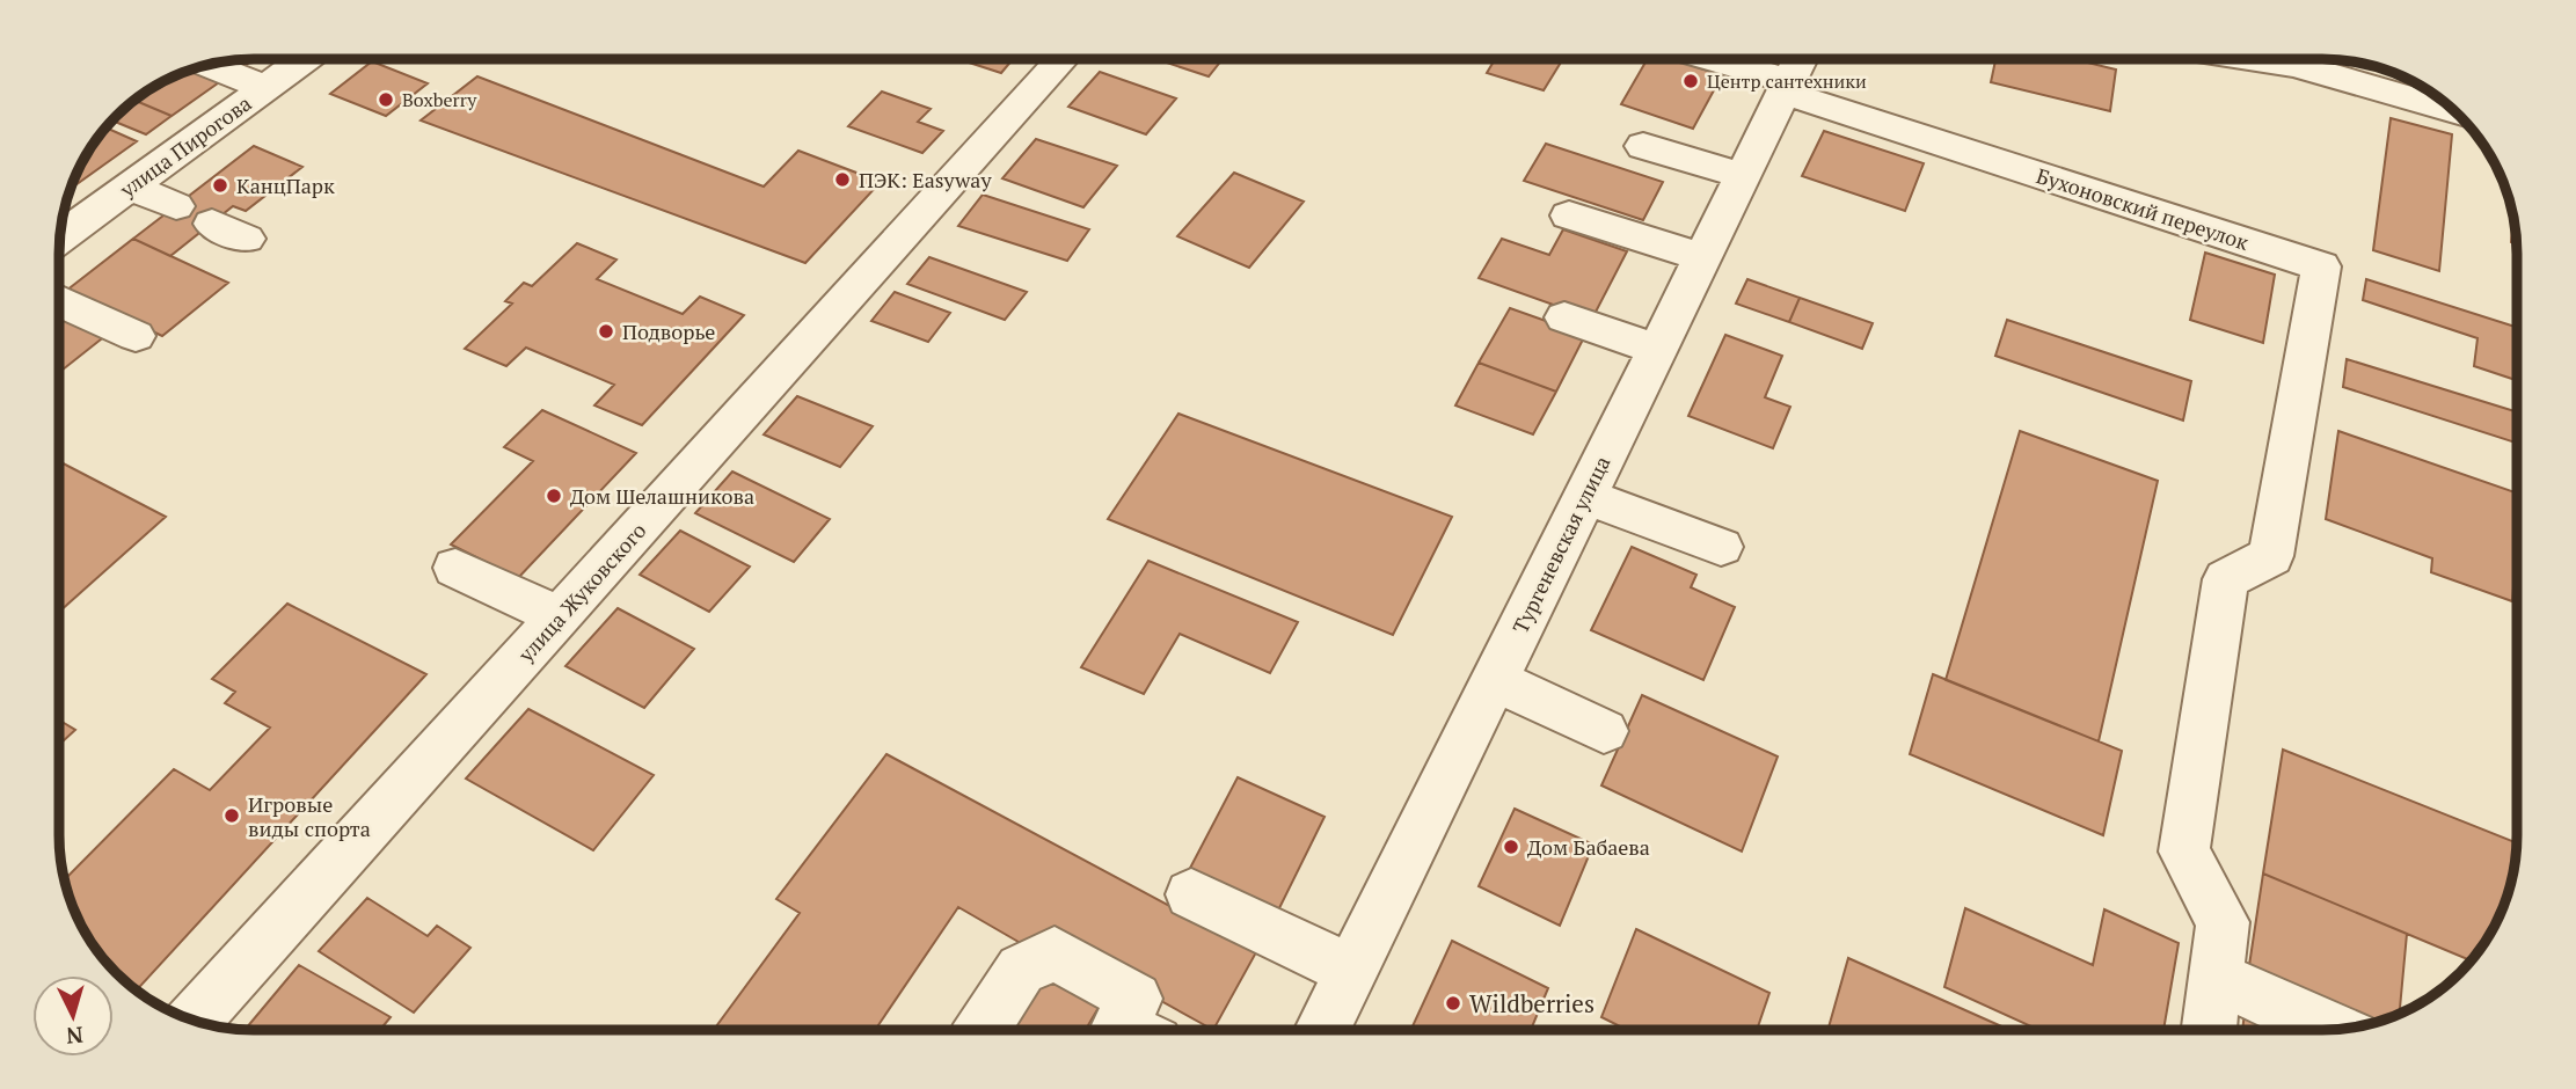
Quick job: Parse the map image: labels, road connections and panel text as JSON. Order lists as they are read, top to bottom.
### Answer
{
  "streets": {
    "street": [
      "улица Пирогова",
      "Бухоновский переулок",
      "Тургеневская улица",
      "улица Жуковского"
    ]
  },
  "crossings": [
    ["Бухоновский переулок", "Тургеневская улица"]
  ],
  "places": [
    "Центр сантехники",
    "Boxberry",
    "ПЭК: Easyway",
    "КанцПарк",
    "Подворье",
    "Дом Шелашникова",
    "Игровые виды спорта",
    "Дом Бабаева",
    "Wildberries"
  ],
  "north": "bottom"
}
